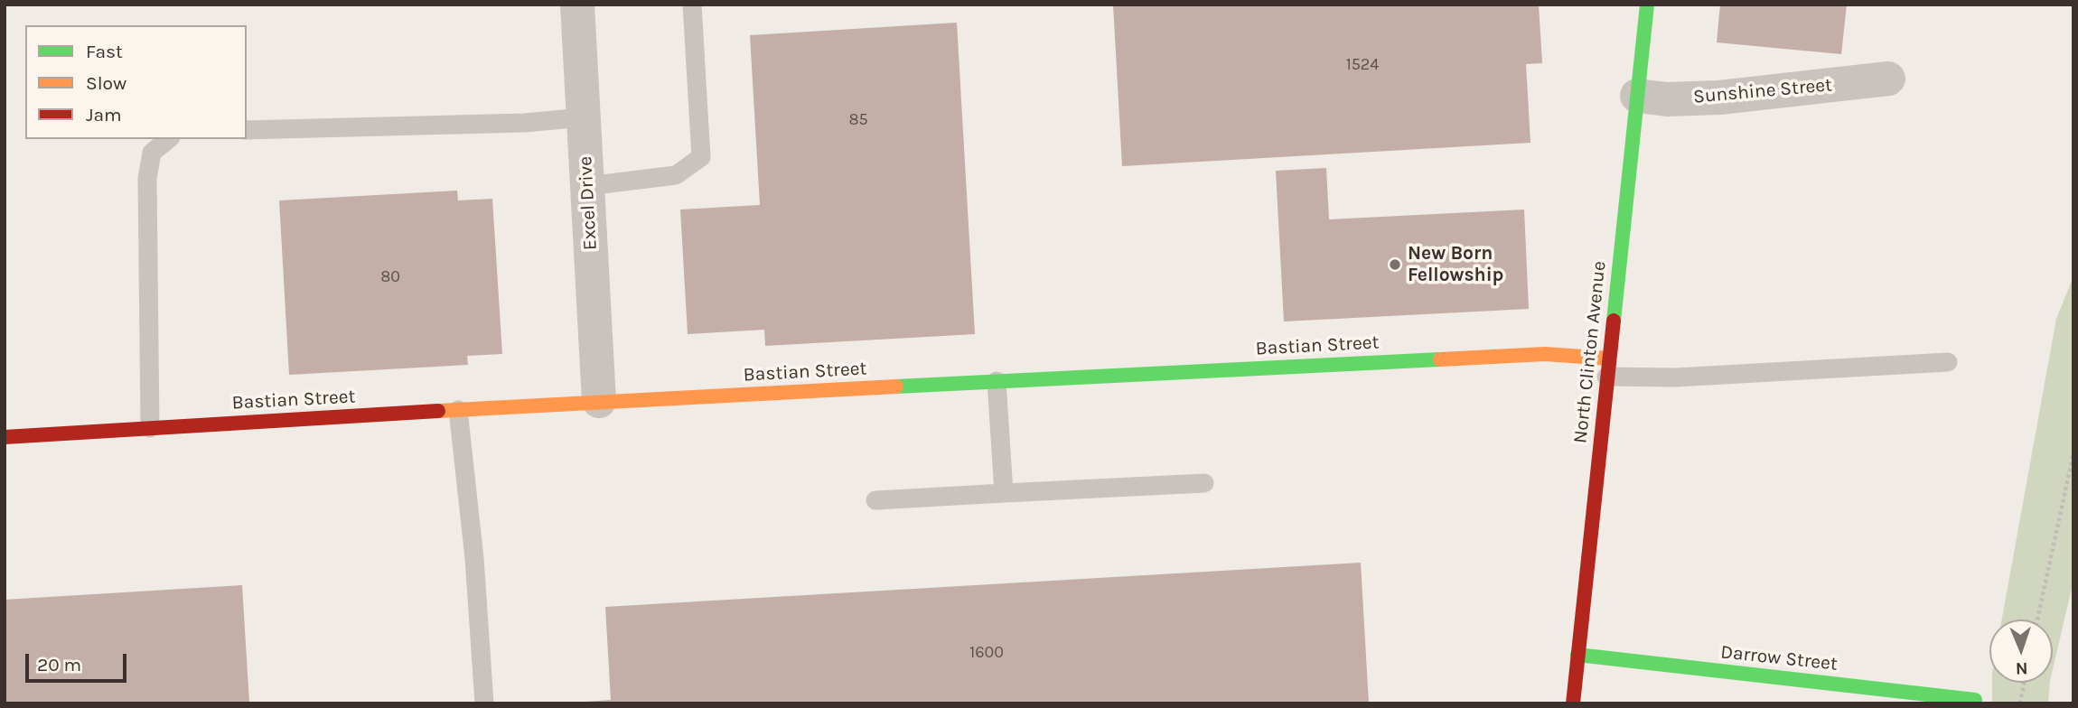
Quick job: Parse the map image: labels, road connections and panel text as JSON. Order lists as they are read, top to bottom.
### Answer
{
  "streets": {
    "street": [
      "Sunshine Street",
      "Excel Drive",
      "Bastian Street",
      "North Clinton Avenue",
      "Darrow Street"
    ]
  },
  "crossings": [
    ["Sunshine Street", "North Clinton Avenue"],
    ["Excel Drive", "Bastian Street"],
    ["Bastian Street", "North Clinton Avenue"],
    ["North Clinton Avenue", "Darrow Street"]
  ],
  "places": ["New Born Fellowship"],
  "house_numbers": [
    "1524",
    "85",
    "80",
    "1600"
  ],
  "legend": ["Fast", "Slow", "Jam"],
  "scale_bar": "20 m",
  "north": "bottom"
}
